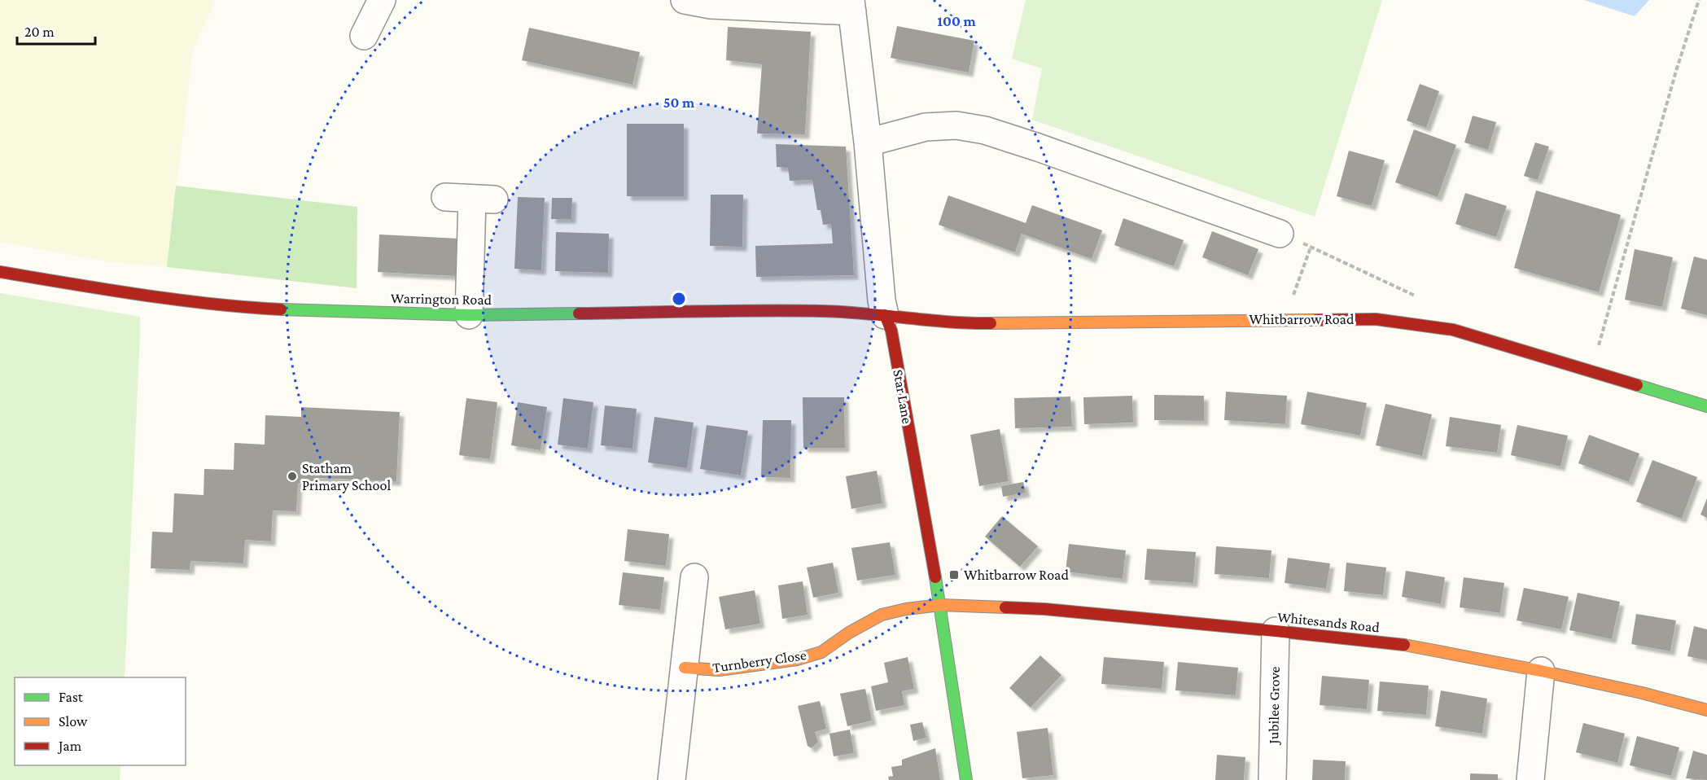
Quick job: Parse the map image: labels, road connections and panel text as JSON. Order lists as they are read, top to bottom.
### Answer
{
  "streets": {
    "street": [
      "Warrington Road",
      "Whitbarrow Road",
      "Star Lane",
      "Whitesands Road",
      "Turnberry Close",
      "Jubilee Grove"
    ]
  },
  "crossings": [
    ["Warrington Road", "Whitbarrow Road"],
    ["Warrington Road", "Star Lane"],
    ["Whitbarrow Road", "Star Lane"],
    ["Star Lane", "Whitesands Road"],
    ["Star Lane", "Turnberry Close"],
    ["Whitesands Road", "Turnberry Close"],
    ["Whitesands Road", "Jubilee Grove"]
  ],
  "places": {
    "other": ["Statham Primary School"],
    "transit": ["Whitbarrow Road"]
  },
  "legend": ["Fast", "Slow", "Jam"],
  "scale_bar": "20 m",
  "rings": ["100 m", "50 m"]
}
